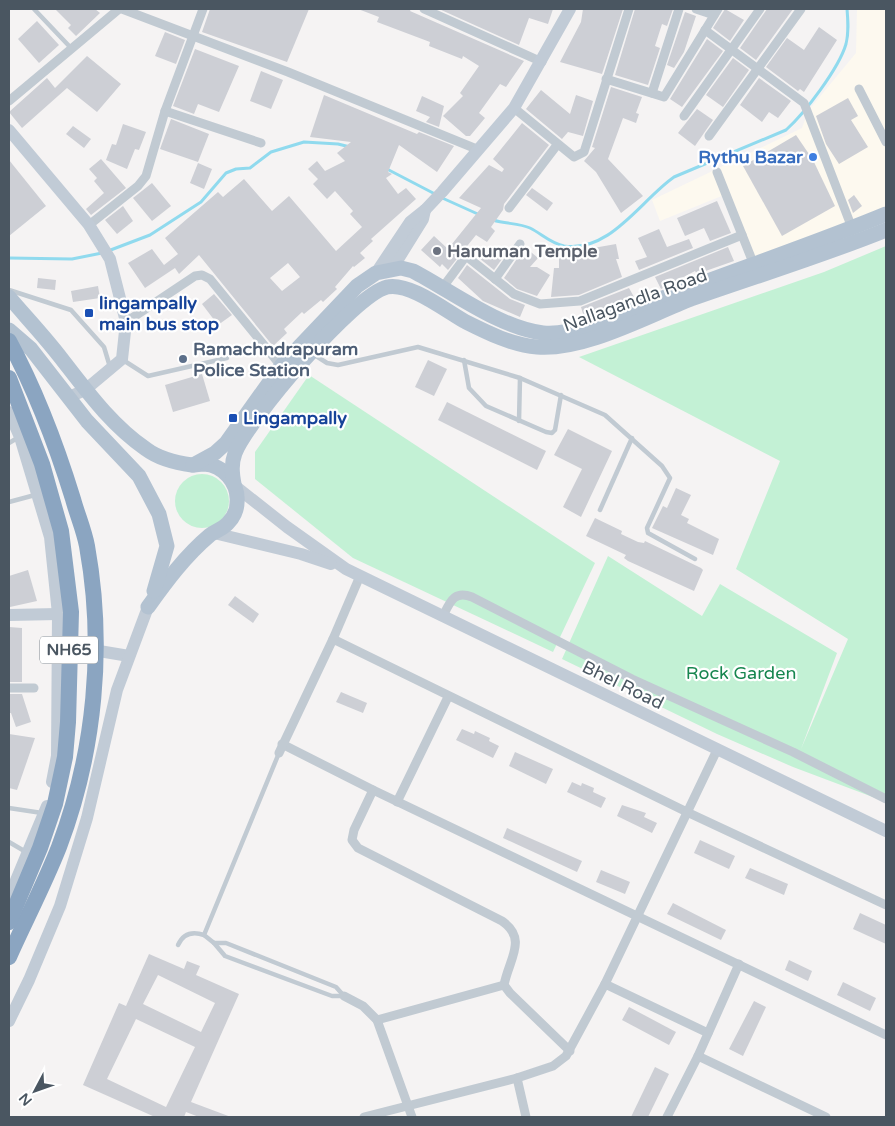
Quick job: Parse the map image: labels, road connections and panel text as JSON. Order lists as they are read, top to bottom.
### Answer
{
  "streets": {
    "highway": ["NH65"],
    "main road": ["Nallagandla Road"],
    "street": ["Bhel Road"]
  },
  "parks": ["Rock Garden"],
  "places": {
    "other": ["Rythu Bazar", "Hanuman Temple", "Ramachndrapuram Police Station"],
    "transit": ["lingampally main bus stop", "Lingampally"]
  },
  "north": "bottom left"
}
